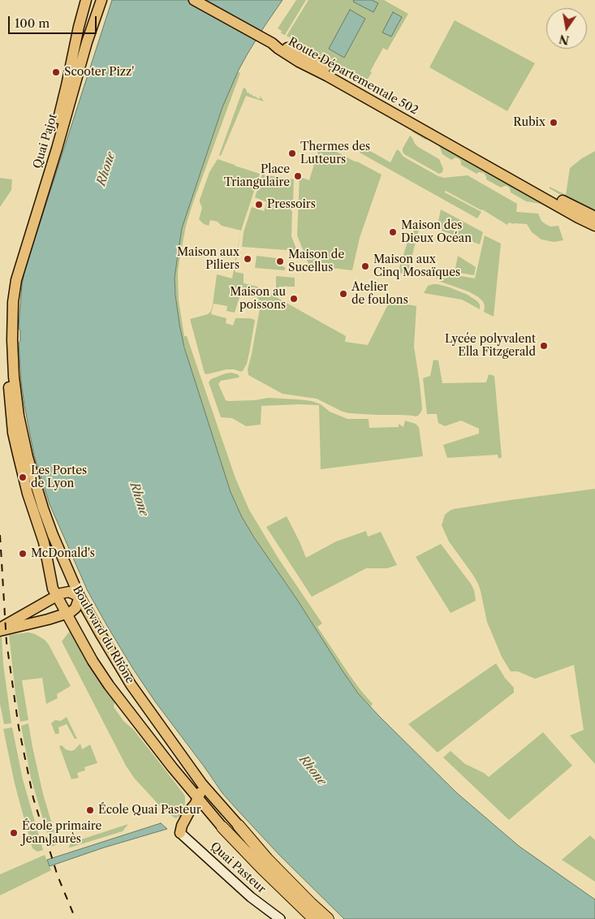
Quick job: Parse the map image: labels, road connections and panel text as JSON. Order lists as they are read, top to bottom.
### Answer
{
  "streets": {
    "highway": ["Boulevard du Rhône"],
    "main road": ["Route Départementale 502", "Quai Pajot", "Quai Pasteur"]
  },
  "crossings": [
    ["Quai Pajot", "Boulevard du Rhône"]
  ],
  "water": ["Rhone"],
  "places": [
    "Scooter Pizz'",
    "Rubix",
    "Thermes des Lutteurs",
    "Place Triangulaire",
    "Pressoirs",
    "Maison des Dieux Océan",
    "Maison aux Piliers",
    "Maison de Sucellus",
    "Maison aux Cinq Mosaïques",
    "Atelier de foulons",
    "Maison au poissons",
    "Lycée polyvalent Ella Fitzgerald",
    "Les Portes de Lyon",
    "McDonald's",
    "École Quai Pasteur",
    "École primaire Jean Jaurès"
  ],
  "scale_bar": "100 m",
  "north": "bottom"
}
